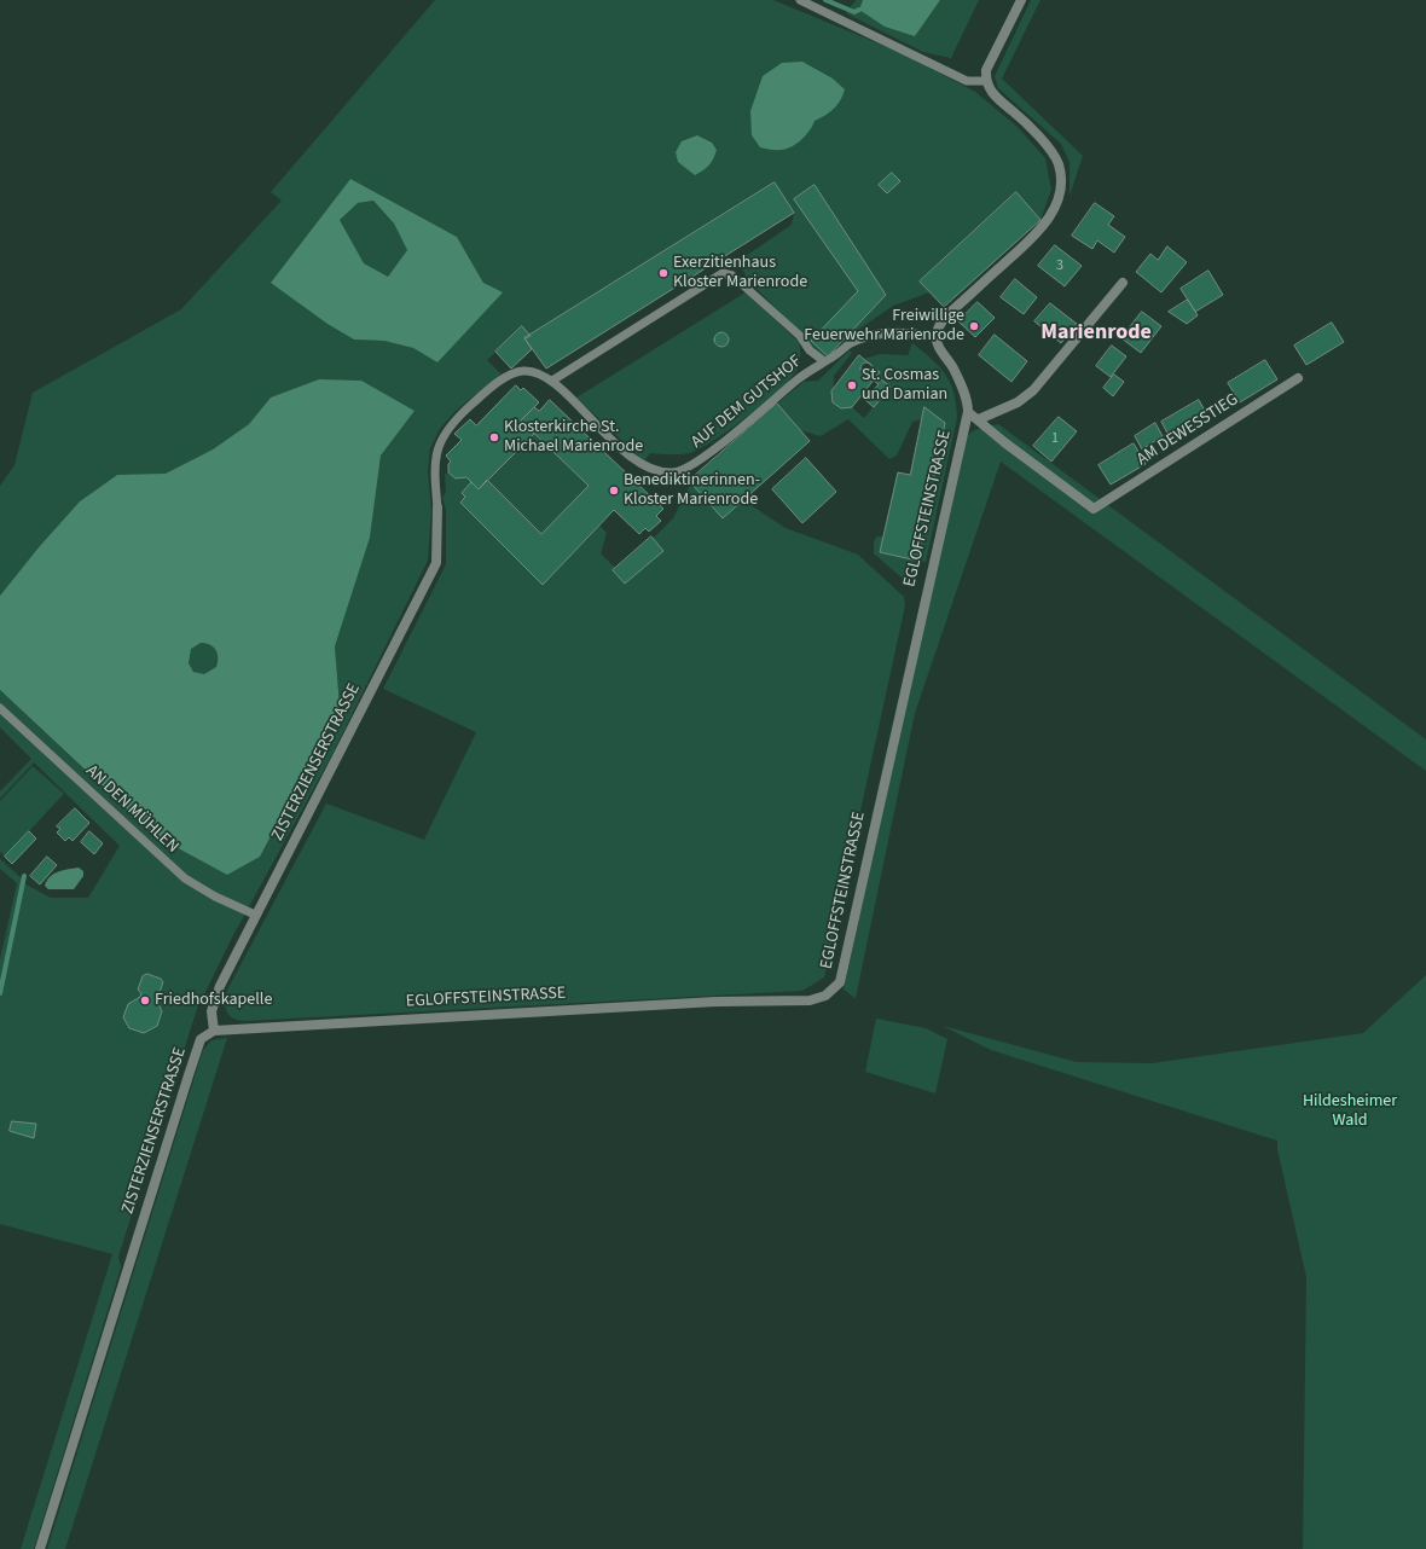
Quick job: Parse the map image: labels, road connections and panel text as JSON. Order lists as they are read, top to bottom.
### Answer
{
  "streets": {
    "street": ["AM DEWESSTIEG", "EGLOFFSTEINSTRASSE", "ZISTERZIENSERSTRASSE"],
    "lane": ["AUF DEM GUTSHOF", "AN DEN MÜHLEN"]
  },
  "crossings": [
    ["AUF DEM GUTSHOF", "ZISTERZIENSERSTRASSE"],
    ["EGLOFFSTEINSTRASSE", "ZISTERZIENSERSTRASSE"],
    ["ZISTERZIENSERSTRASSE", "AN DEN MÜHLEN"]
  ],
  "districts": ["Marienrode"],
  "parks": ["Hildesheimer Wald"],
  "places": [
    "Exerzitienhaus Kloster Marienrode",
    "Freiwillige Feuerwehr Marienrode",
    "St. Cosmas und Damian",
    "Klosterkirche St. Michael Marienrode",
    "Benediktinerinnen- Kloster Marienrode",
    "Friedhofskapelle"
  ],
  "house_numbers": ["3", "1"]
}
